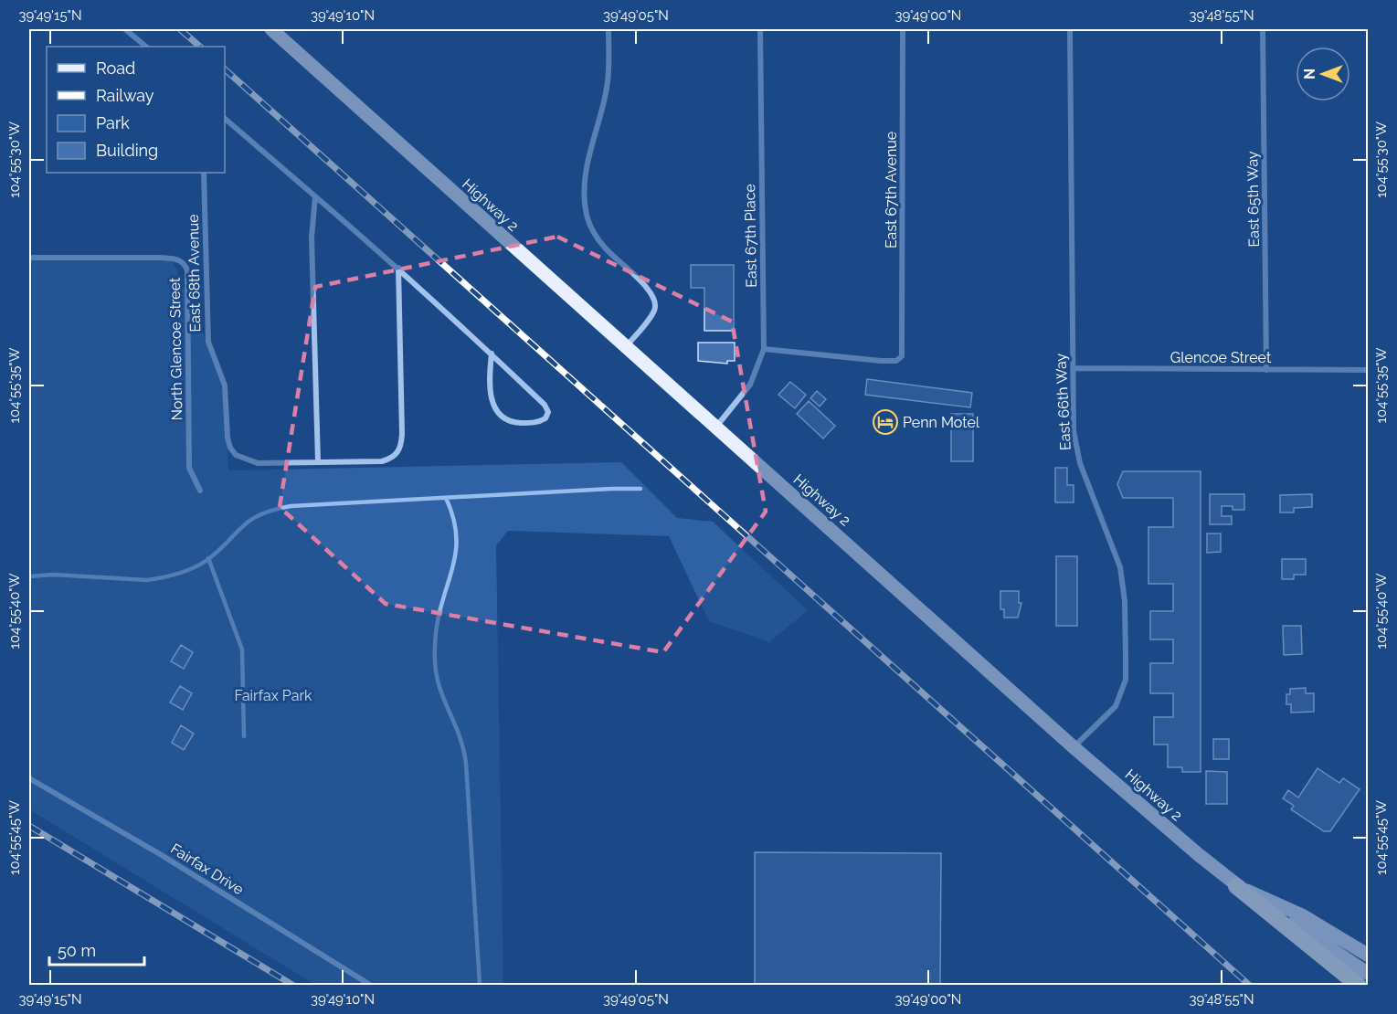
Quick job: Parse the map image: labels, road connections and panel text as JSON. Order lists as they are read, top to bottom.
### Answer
{
  "streets": {
    "main road": ["Highway 2"],
    "street": [
      "East 67th Avenue",
      "East 65th Way",
      "East 67th Place",
      "East 68th Avenue",
      "North Glencoe Street",
      "Glencoe Street",
      "East 66th Way",
      "Fairfax Drive"
    ]
  },
  "crossings": [
    ["East 67th Avenue", "East 67th Place"],
    ["East 65th Way", "Glencoe Street"],
    ["Highway 2", "East 67th Place"],
    ["Highway 2", "East 66th Way"],
    ["Glencoe Street", "East 66th Way"]
  ],
  "parks": ["Fairfax Park"],
  "places": {
    "hotel": ["Penn Motel"]
  },
  "legend": [
    "Road",
    "Railway",
    "Park",
    "Building"
  ],
  "scale_bar": "50 m",
  "north": "left",
  "coordinates": [
    "39°49'15\"N",
    "39°49'10\"N",
    "39°49'05\"N",
    "39°49'00\"N",
    "39°48'55\"N",
    "104°55'30\"W",
    "104°55'35\"W",
    "104°55'40\"W",
    "104°55'45\"W"
  ]
}
